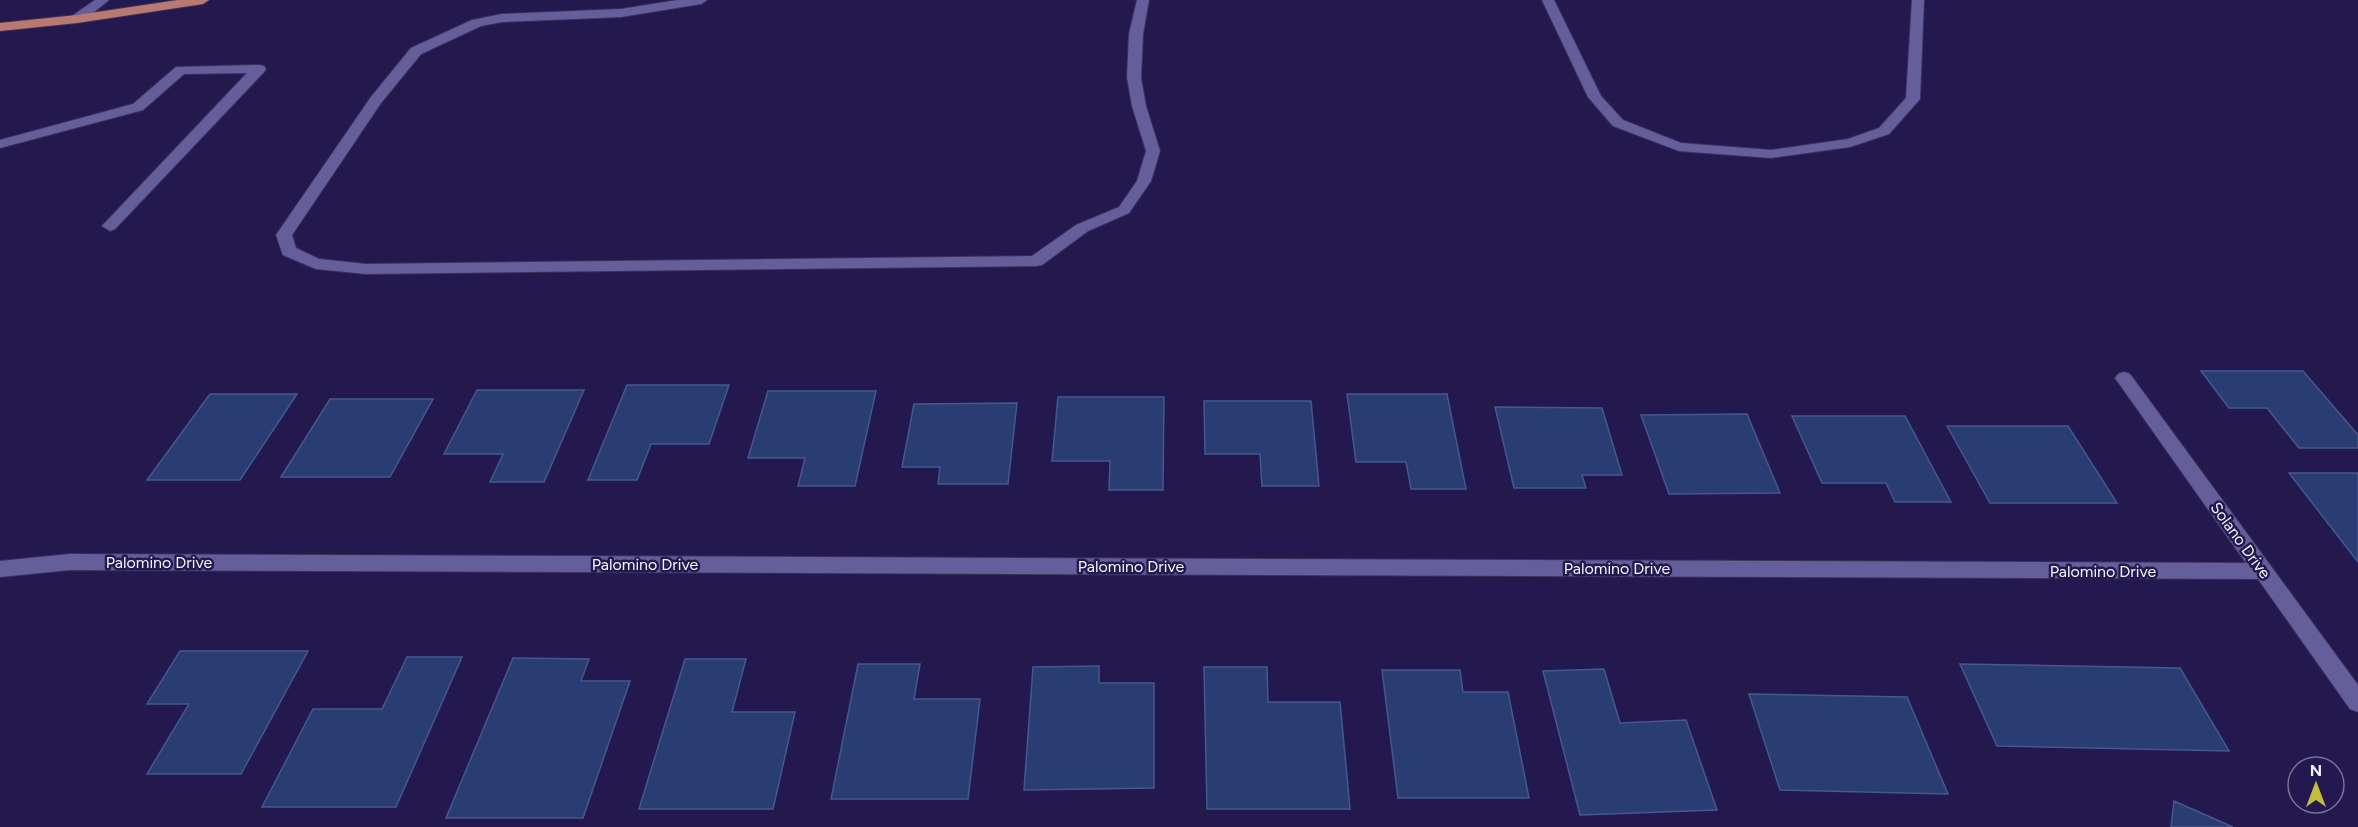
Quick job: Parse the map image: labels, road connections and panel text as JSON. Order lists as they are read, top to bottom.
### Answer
{
  "streets": {
    "street": ["Solano Drive", "Palomino Drive"]
  },
  "crossings": [
    ["Solano Drive", "Palomino Drive"]
  ],
  "north": "top"
}
